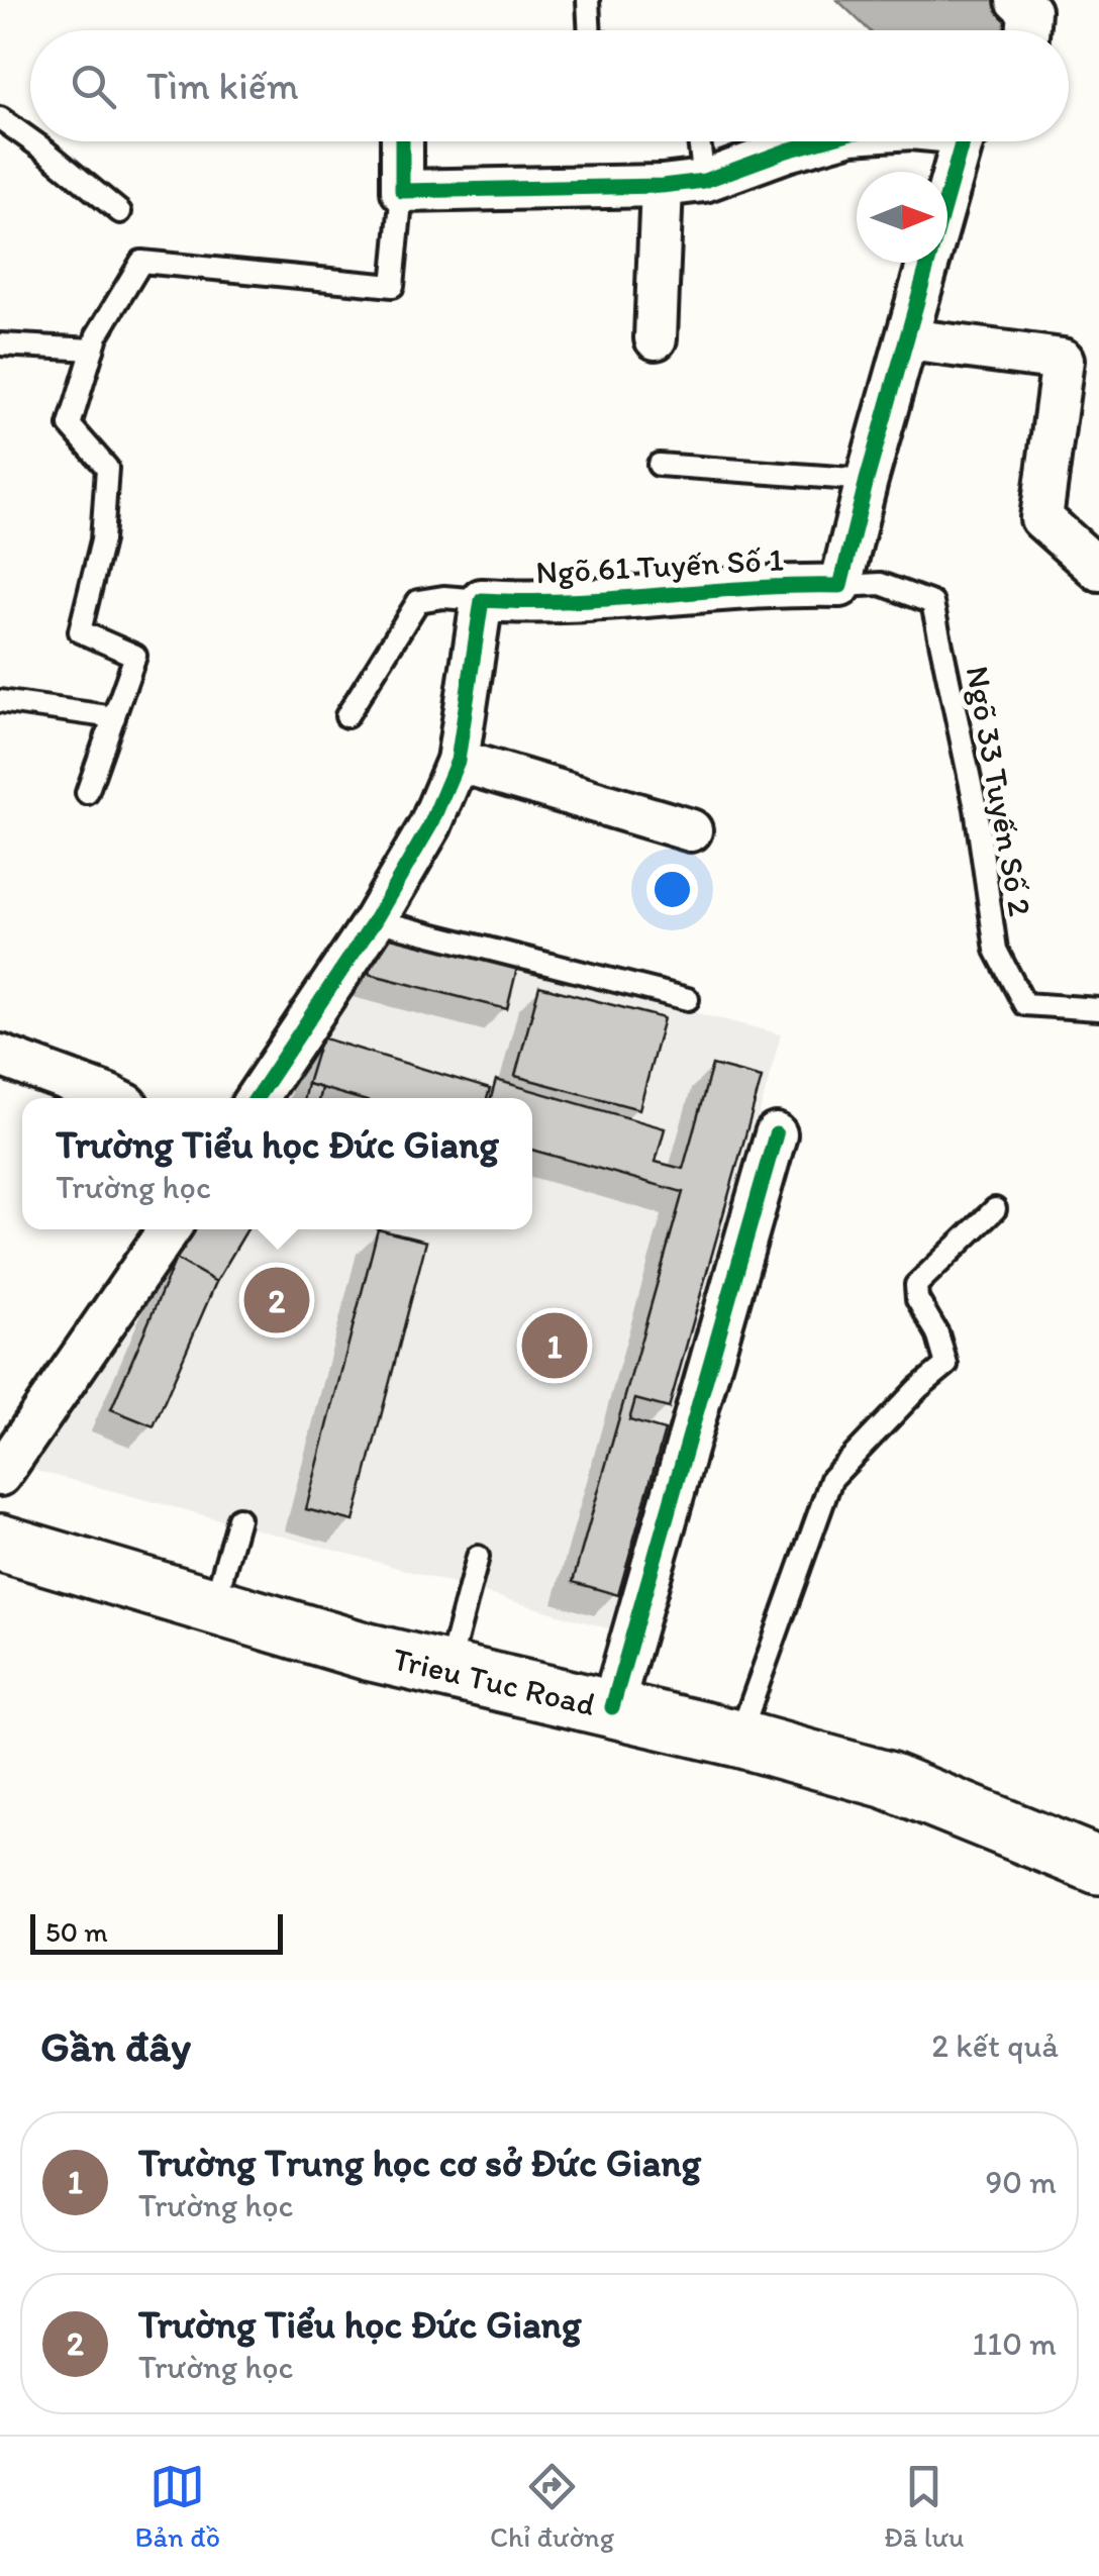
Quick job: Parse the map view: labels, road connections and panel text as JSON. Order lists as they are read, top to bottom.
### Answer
{
  "streets": {
    "main road": ["Trieu Tuc Road"],
    "street": ["Ngõ 61 Tuyến Số 1"],
    "lane": ["Ngõ 33 Tuyến Số 2"]
  },
  "crossings": [
    ["Ngõ 61 Tuyến Số 1", "Ngõ 33 Tuyến Số 2"]
  ],
  "scale_bar": "50 m",
  "north": "right",
  "page": {
    "search": "Tìm kiếm",
    "popup": ["Trường Tiểu học Đức Giang", "Trường học"],
    "pins": ["2", "1"],
    "scale": "50 m",
    "heading": ["Gần đây", "2 kết quả"],
    "list": [
      {
        "mark": "1",
        "name": "Trường Trung học cơ sở Đức Giang",
        "note": "Trường học",
        "value": "90 m"
      },
      {
        "mark": "2",
        "name": "Trường Tiểu học Đức Giang",
        "note": "Trường học",
        "value": "110 m"
      }
    ],
    "nav": ["Bản đồ", "Chỉ đường", "Đã lưu"]
  }
}
